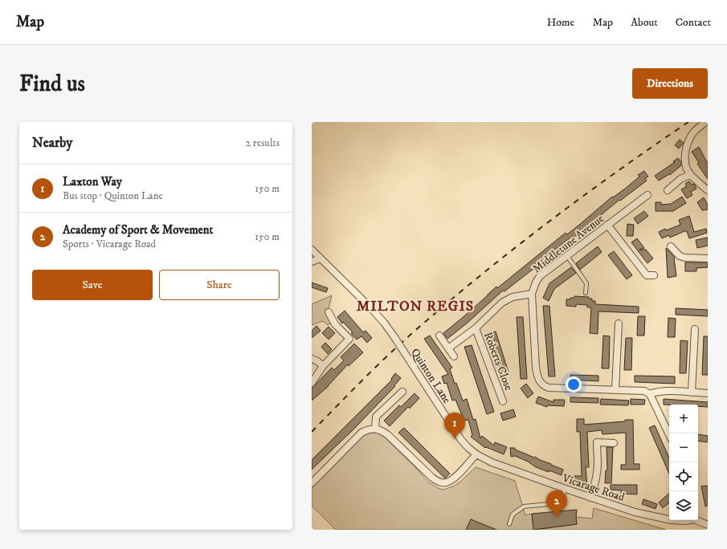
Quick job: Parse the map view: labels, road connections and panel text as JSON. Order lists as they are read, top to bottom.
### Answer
{
  "streets": {
    "street": [
      "Middletune Avenue",
      "Roberts Close",
      "Quinton Lane",
      "Vicarage Road"
    ]
  },
  "crossings": [
    ["Middletune Avenue", "Roberts Close"],
    ["Quinton Lane", "Vicarage Road"]
  ],
  "districts": ["MILTON REGIS"],
  "page": {
    "header": "Map",
    "nav": [
      "Home",
      "Map",
      "About",
      "Contact"
    ],
    "buttons": [
      "Directions",
      ["Save", "Share"]
    ],
    "title": "Find us",
    "heading": ["Nearby", "2 results"],
    "list": [
      {
        "mark": "1",
        "name": "Laxton Way",
        "note": "Bus stop · Quinton Lane",
        "value": "150 m"
      },
      {
        "mark": "2",
        "name": "Academy of Sport & Movement",
        "note": "Sports · Vicarage Road",
        "value": "150 m"
      }
    ],
    "map_buttons": ["+", "−"],
    "pins": ["1", "2"]
  }
}
